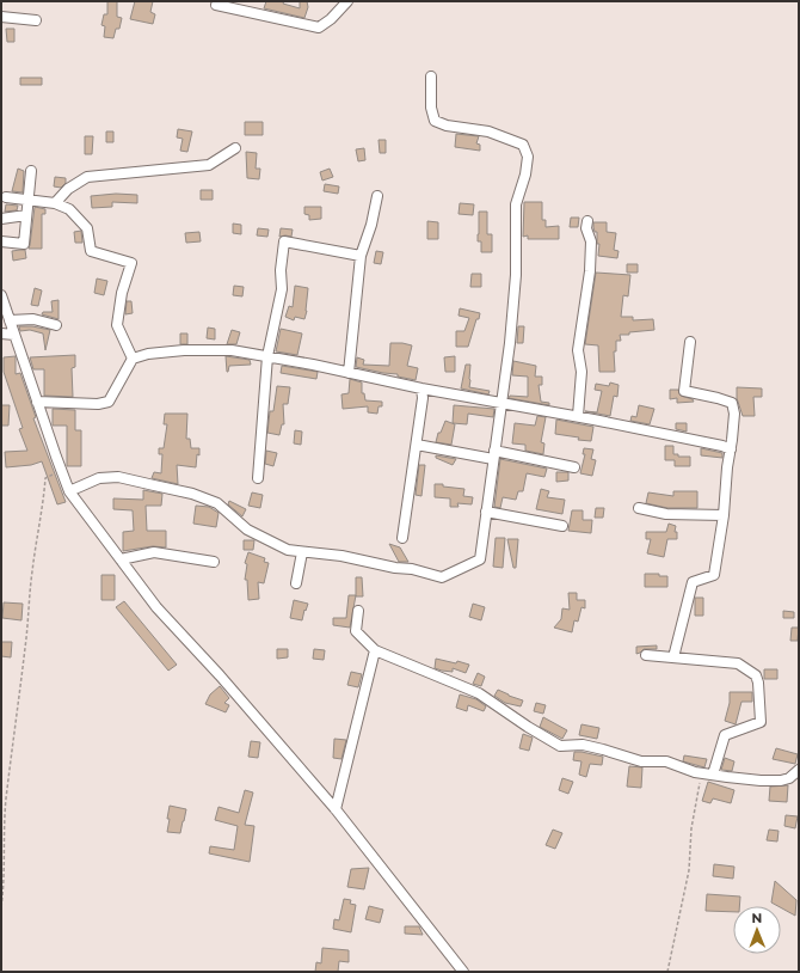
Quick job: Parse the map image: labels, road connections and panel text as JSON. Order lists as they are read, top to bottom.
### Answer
{
  "north": "top"
}
